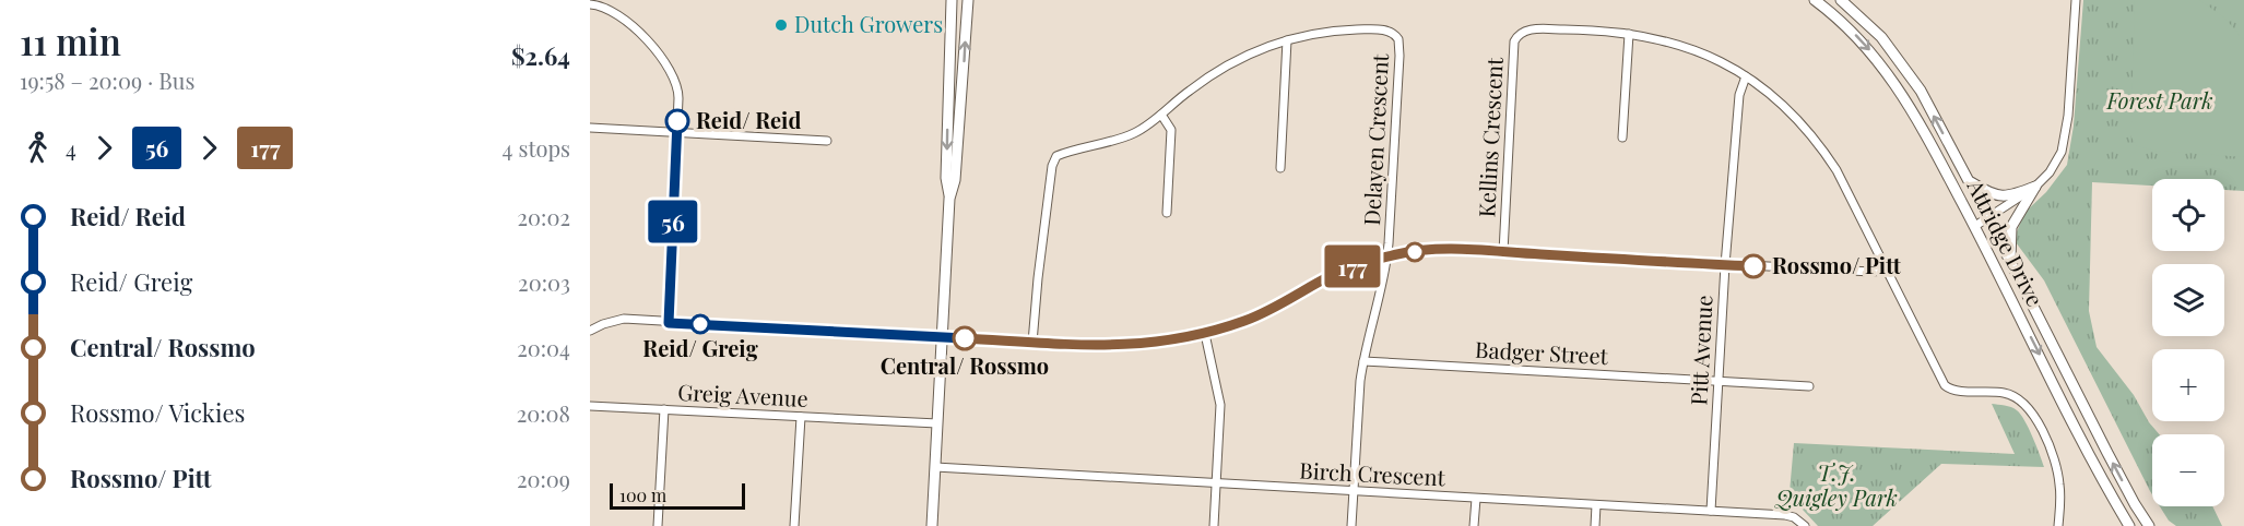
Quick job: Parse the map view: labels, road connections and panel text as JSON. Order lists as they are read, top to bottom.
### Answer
{
  "streets": {
    "main road": ["Attridge Drive"],
    "street": [
      "Kellins Crescent",
      "Delayen Crescent",
      "Pitt Avenue",
      "Badger Street",
      "Greig Avenue",
      "Birch Crescent"
    ]
  },
  "crossings": [
    ["Kellins Crescent", "Pitt Avenue"],
    ["Pitt Avenue", "Badger Street"],
    ["Pitt Avenue", "Birch Crescent"]
  ],
  "parks": ["Forest Park", "T.J. Quigley Park"],
  "places": [
    "Dutch Growers",
    "Reid/ Reid",
    "Rossmo/ Pitt",
    "Reid/ Greig",
    "Central/ Rossmo"
  ],
  "lines": ["bus line 56", "bus line 177"],
  "scale_bar": "100 m",
  "page": {
    "heading": ["11 min", "19:58 – 20:09 · Bus", "$2.64"],
    "on_map": ["56", "177"],
    "legs": [
      "4",
      "56",
      "177",
      "4 stops"
    ],
    "map_buttons": ["+", "−"],
    "list": [
      {
        "name": "Reid/ Reid",
        "value": "20:02"
      },
      {
        "name": "Reid/ Greig",
        "value": "20:03"
      },
      {
        "name": "Central/ Rossmo",
        "value": "20:04"
      },
      {
        "name": "Rossmo/ Vickies",
        "value": "20:08"
      },
      {
        "name": "Rossmo/ Pitt",
        "value": "20:09"
      }
    ],
    "scale": "100 m"
  }
}
